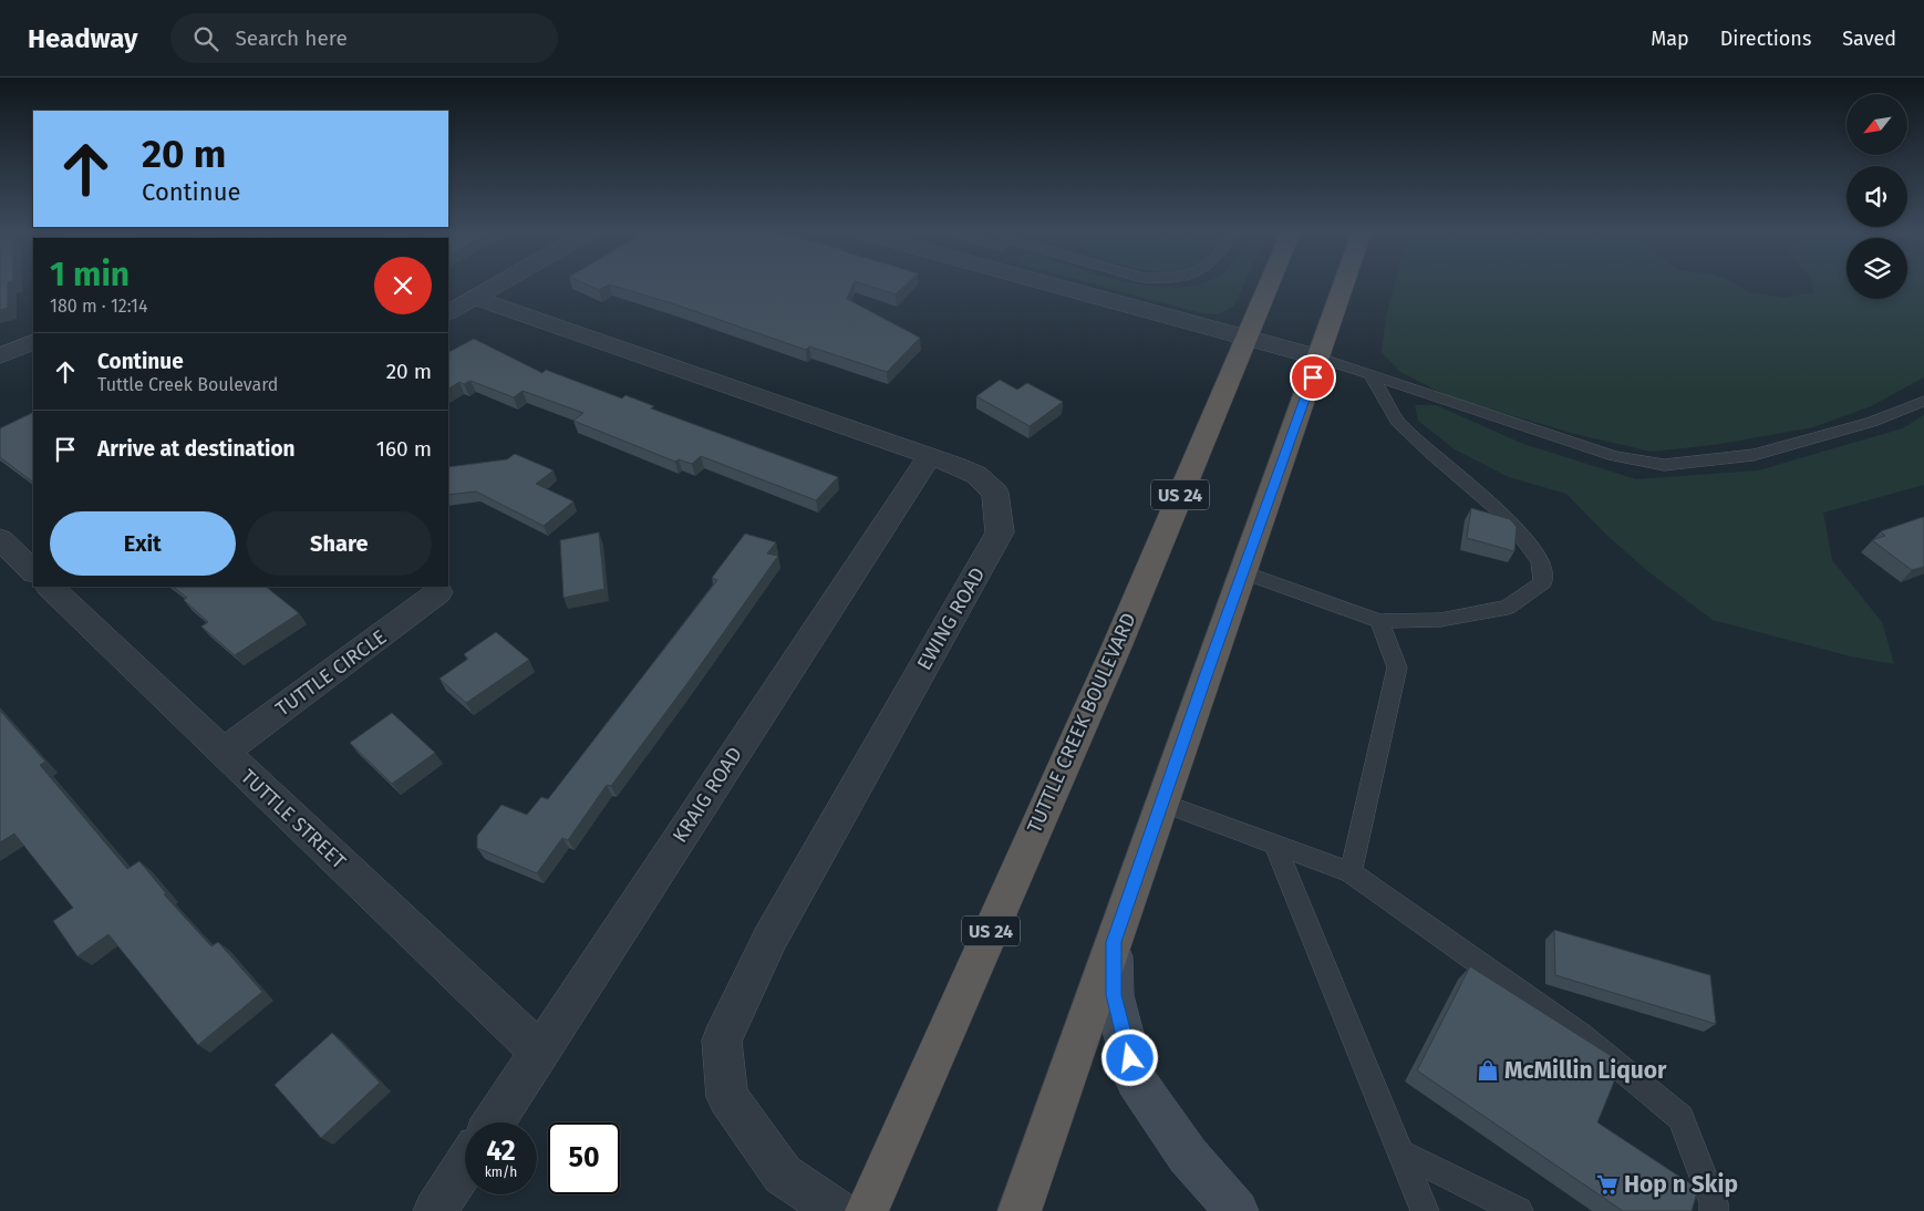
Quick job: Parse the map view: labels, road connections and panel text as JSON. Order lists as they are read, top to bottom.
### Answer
{
  "streets": {
    "highway": ["US 24", "TUTTLE CREEK BOULEVARD"],
    "street": [
      "EWING ROAD",
      "TUTTLE CIRCLE",
      "KRAIG ROAD",
      "TUTTLE STREET"
    ]
  },
  "crossings": [
    ["EWING ROAD", "KRAIG ROAD"],
    ["TUTTLE CIRCLE", "TUTTLE STREET"],
    ["KRAIG ROAD", "TUTTLE STREET"]
  ],
  "places": {
    "shop": ["McMillin Liquor"],
    "supermarket": ["Hop n Skip"]
  },
  "north": "bottom left",
  "page": {
    "header": "Headway",
    "search": "Search here",
    "nav": ["Map", "Directions", "Saved"],
    "turn": ["20 m", "Continue"],
    "heading": ["1 min", "180 m · 12:14"],
    "list": [
      {
        "name": "Continue",
        "note": "Tuttle Creek Boulevard",
        "value": "20 m"
      },
      {
        "name": "Arrive at destination",
        "value": "160 m"
      }
    ],
    "buttons": ["Exit", "Share"],
    "speed": "42 km/h",
    "limit": "50"
  }
}
